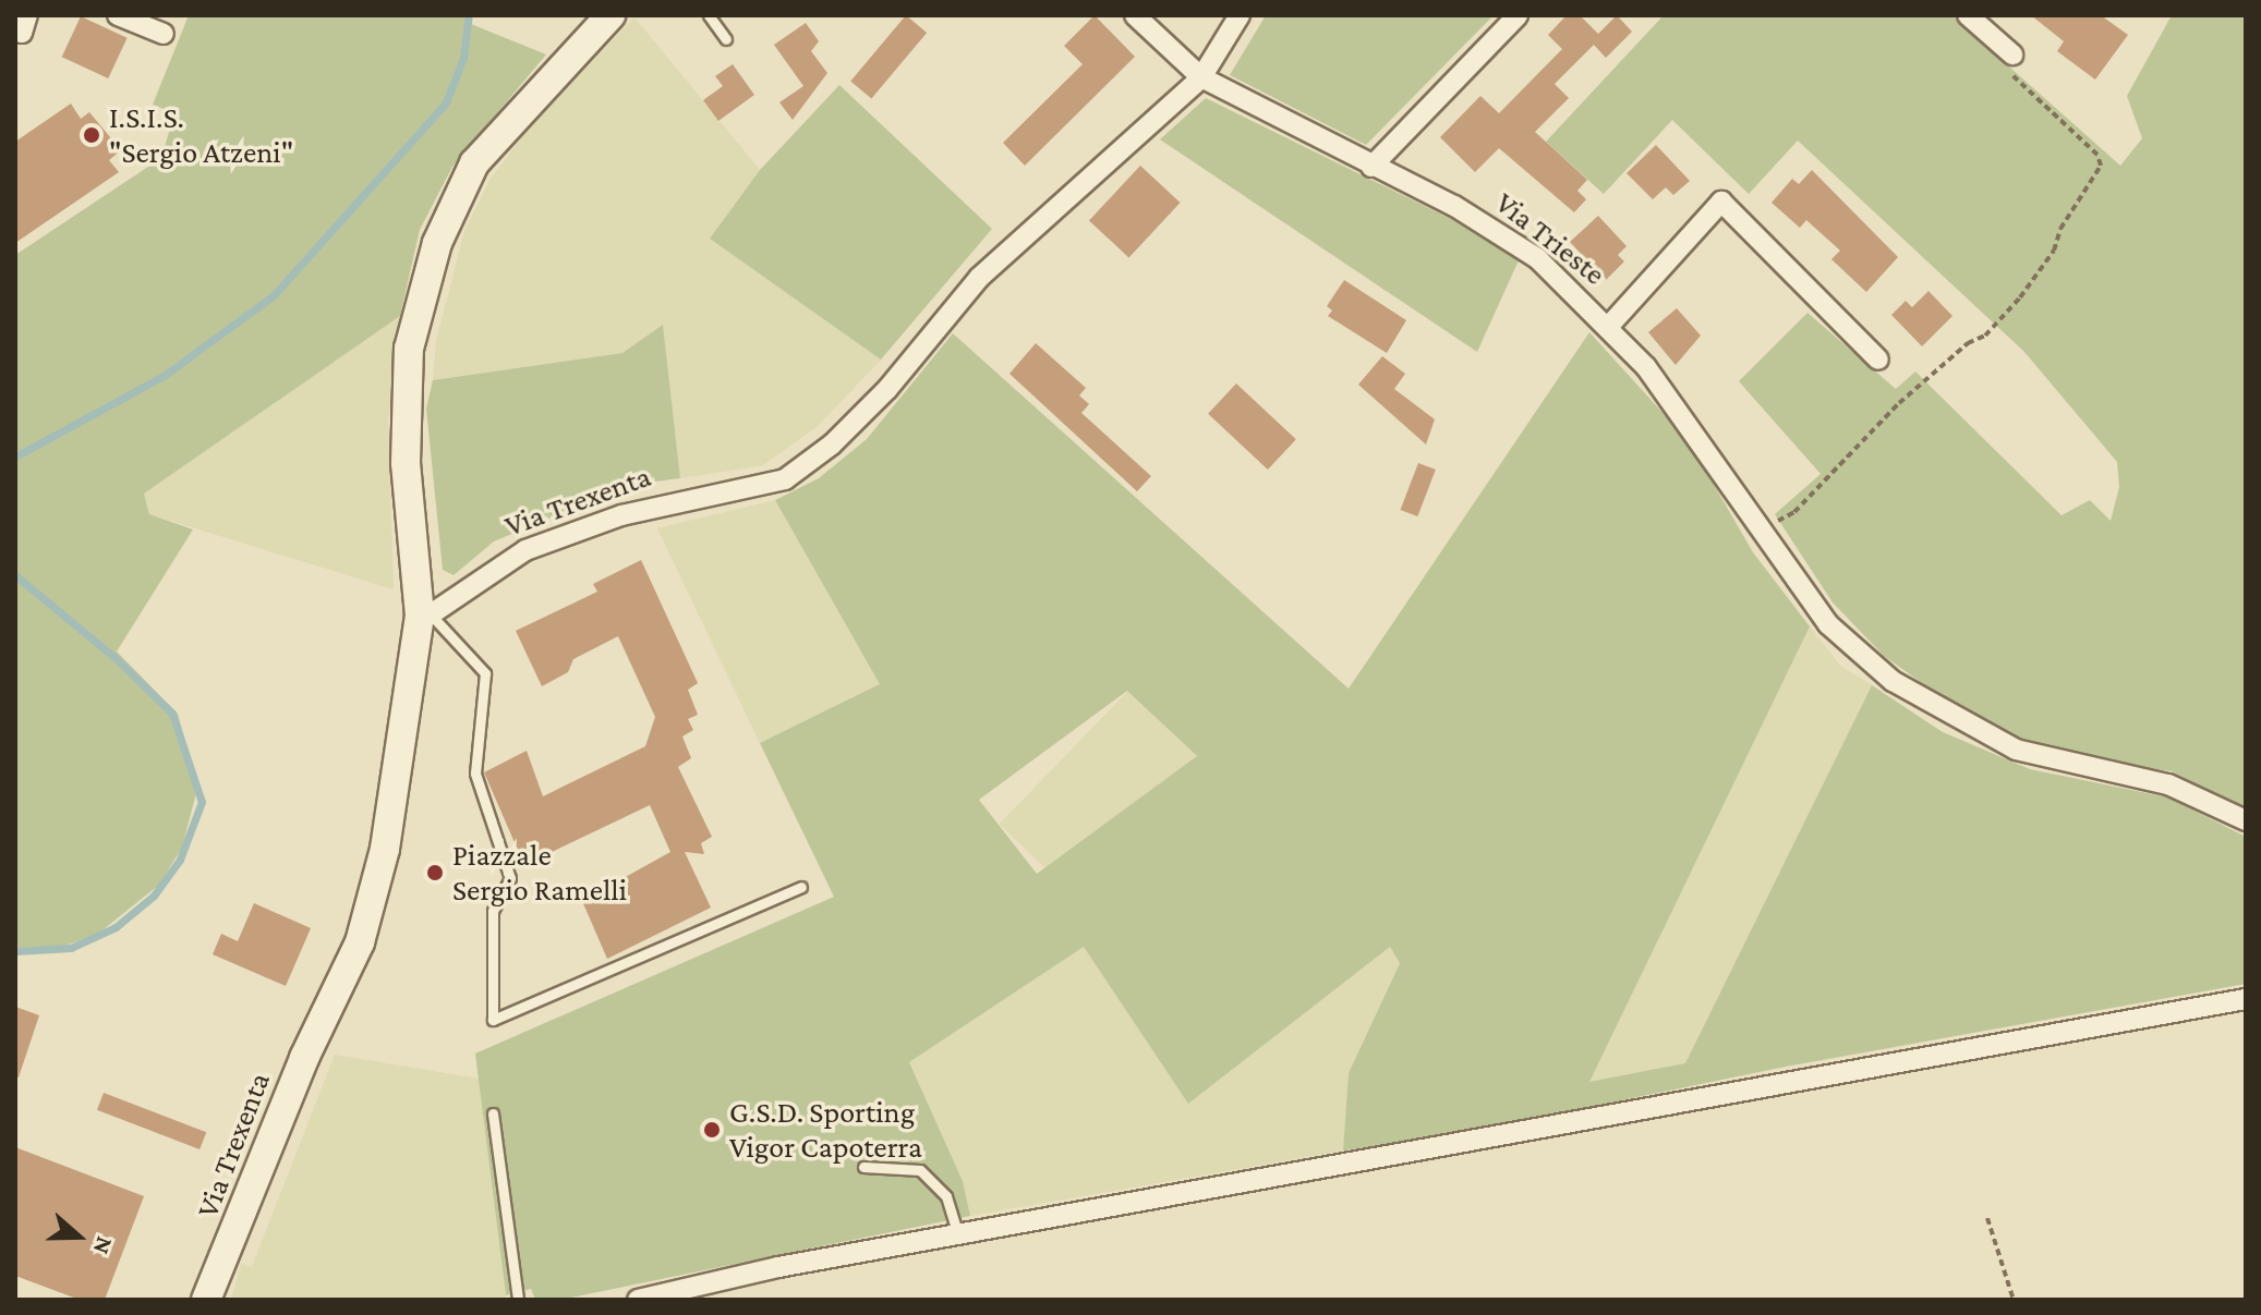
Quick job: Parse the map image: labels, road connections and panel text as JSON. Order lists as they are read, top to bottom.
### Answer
{
  "streets": {
    "street": ["Via Trieste", "Via Trexenta"]
  },
  "crossings": [
    ["Via Trieste", "Via Trexenta"]
  ],
  "places": ["I.S.I.S. \"Sergio Atzeni\"", "Piazzale Sergio Ramelli", "G.S.D. Sporting Vigor Capoterra"],
  "north": "right"
}
